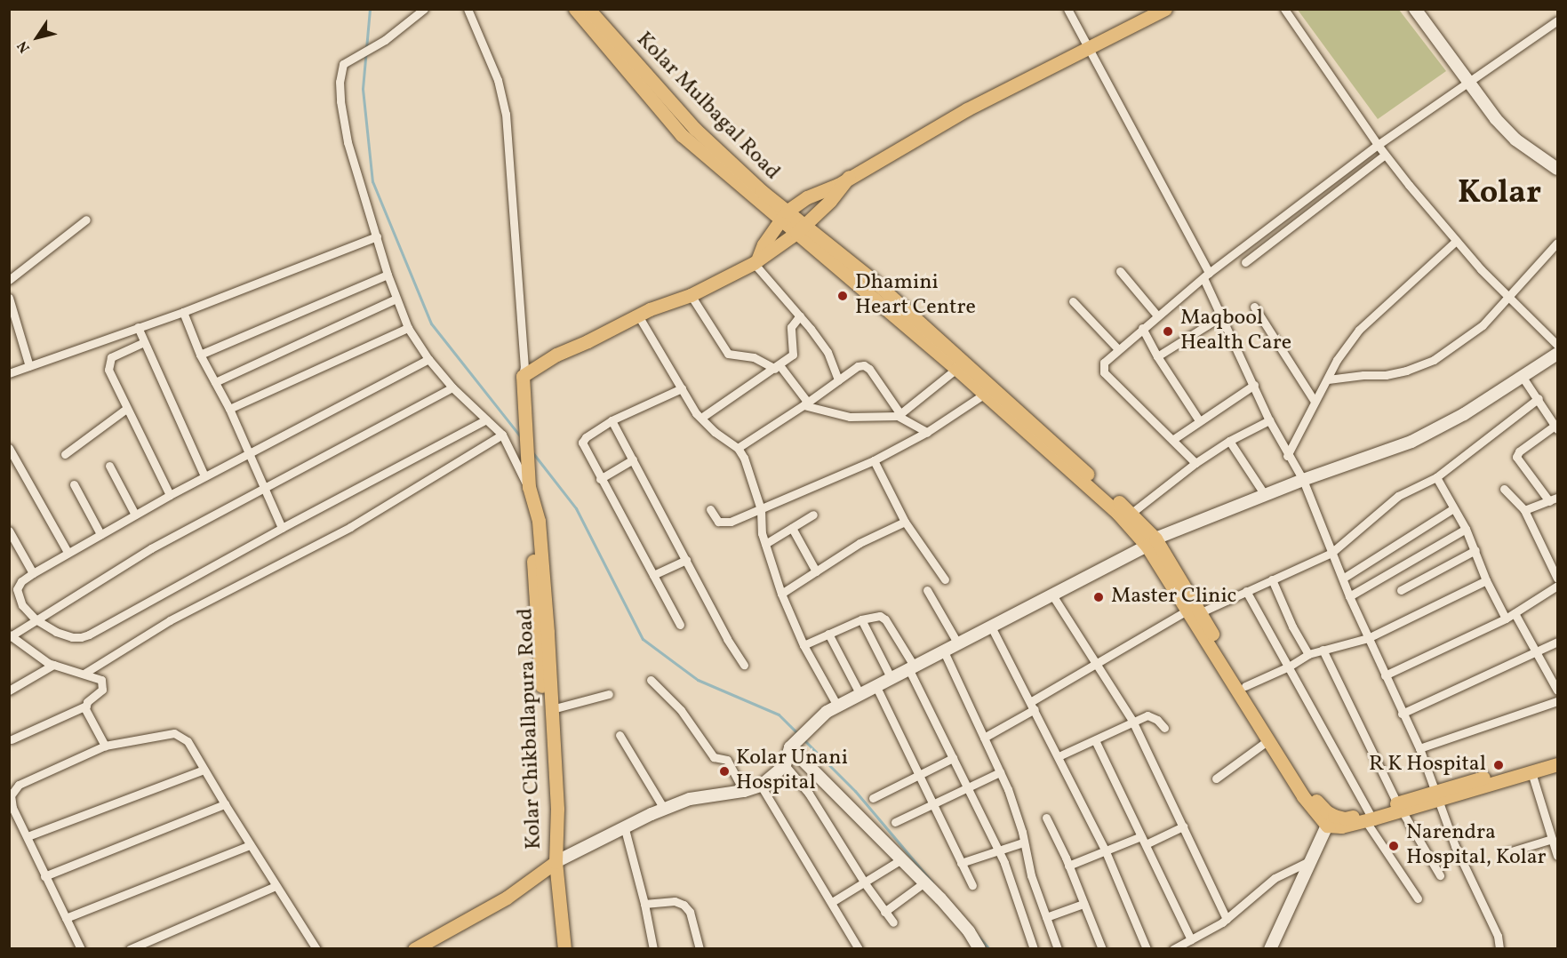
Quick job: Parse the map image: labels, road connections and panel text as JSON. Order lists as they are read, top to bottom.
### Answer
{
  "streets": {
    "main road": ["Kolar Mulbagal Road", "Kolar Chikballapura Road"]
  },
  "districts": ["Kolar"],
  "places": [
    "Dhamini Heart Centre",
    "Maqbool Health Care",
    "Master Clinic",
    "R K Hospital",
    "Kolar Unani Hospital",
    "Narendra Hospital, Kolar"
  ],
  "north": "bottom left"
}
